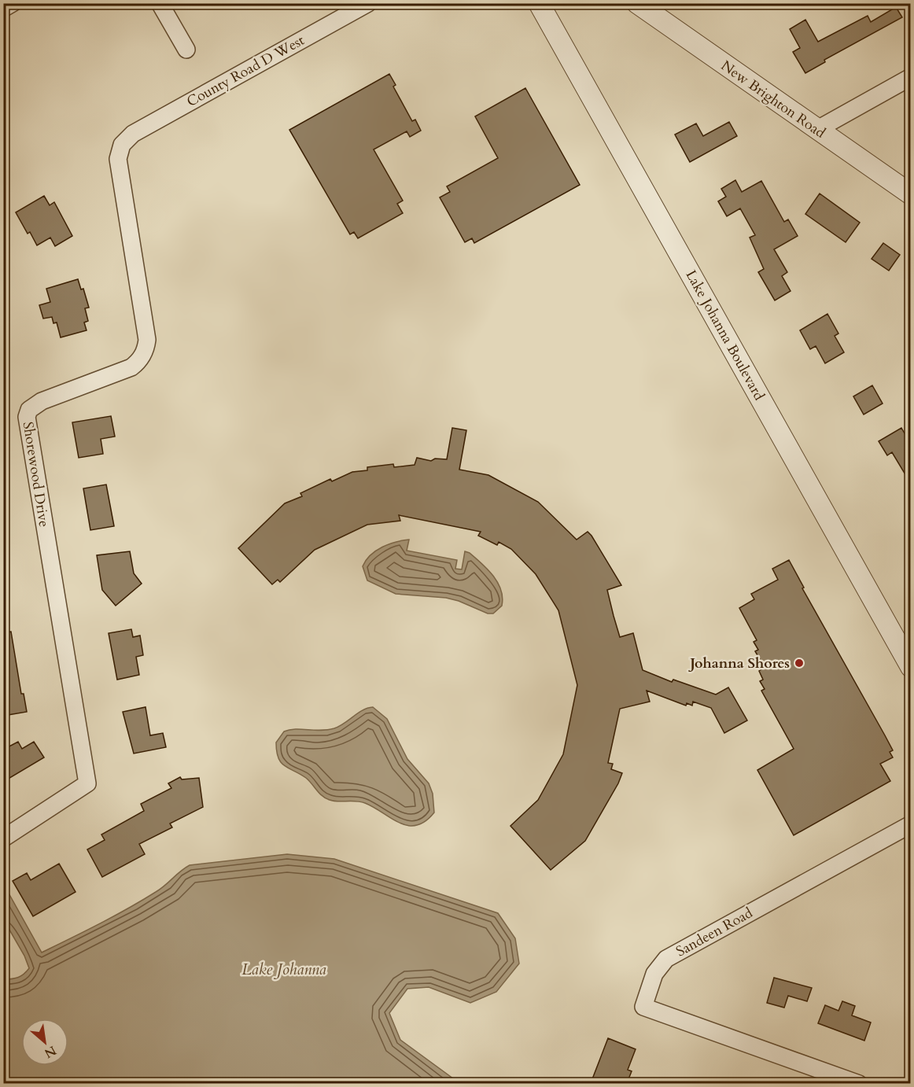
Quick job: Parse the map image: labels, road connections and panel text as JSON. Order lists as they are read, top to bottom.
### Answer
{
  "streets": {
    "street": [
      "County Road D West",
      "New Brighton Road",
      "Lake Johanna Boulevard",
      "Shorewood Drive",
      "Sandeen Road"
    ]
  },
  "crossings": [
    ["County Road D West", "Shorewood Drive"]
  ],
  "water": ["Lake Johanna"],
  "places": ["Johanna Shores"],
  "north": "bottom right"
}
